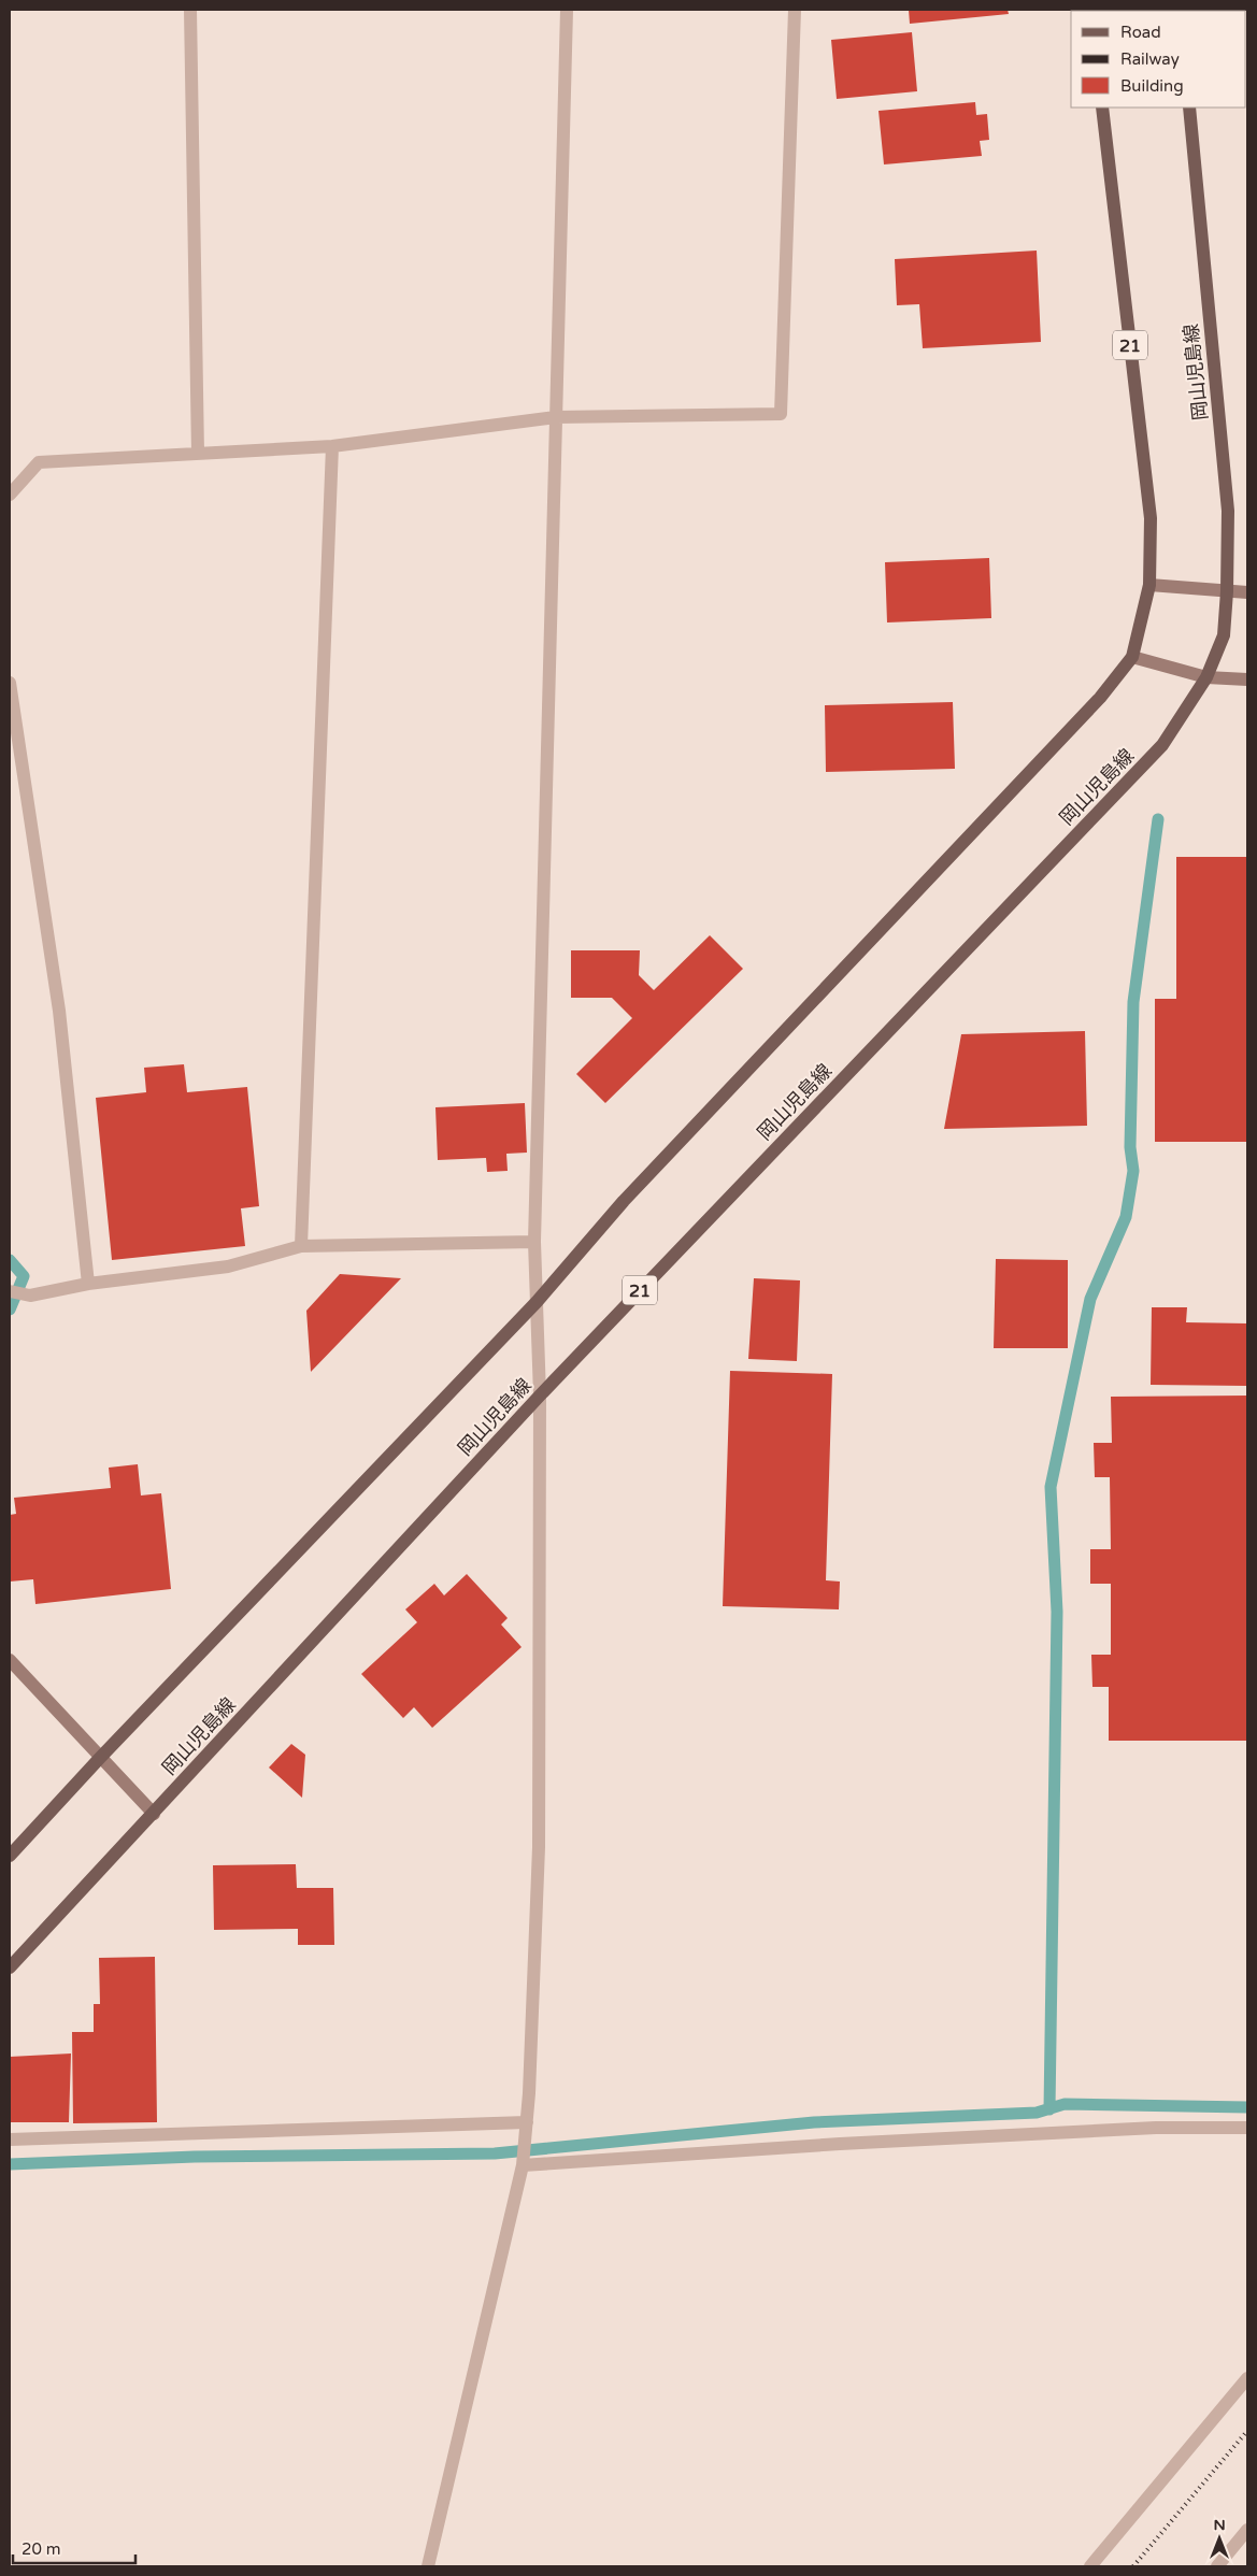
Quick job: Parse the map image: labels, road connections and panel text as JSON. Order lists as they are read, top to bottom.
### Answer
{
  "streets": {
    "main road": ["21", "岡山児島線"]
  },
  "legend": ["Road", "Railway", "Building"],
  "scale_bar": "20 m",
  "north": "top"
}
